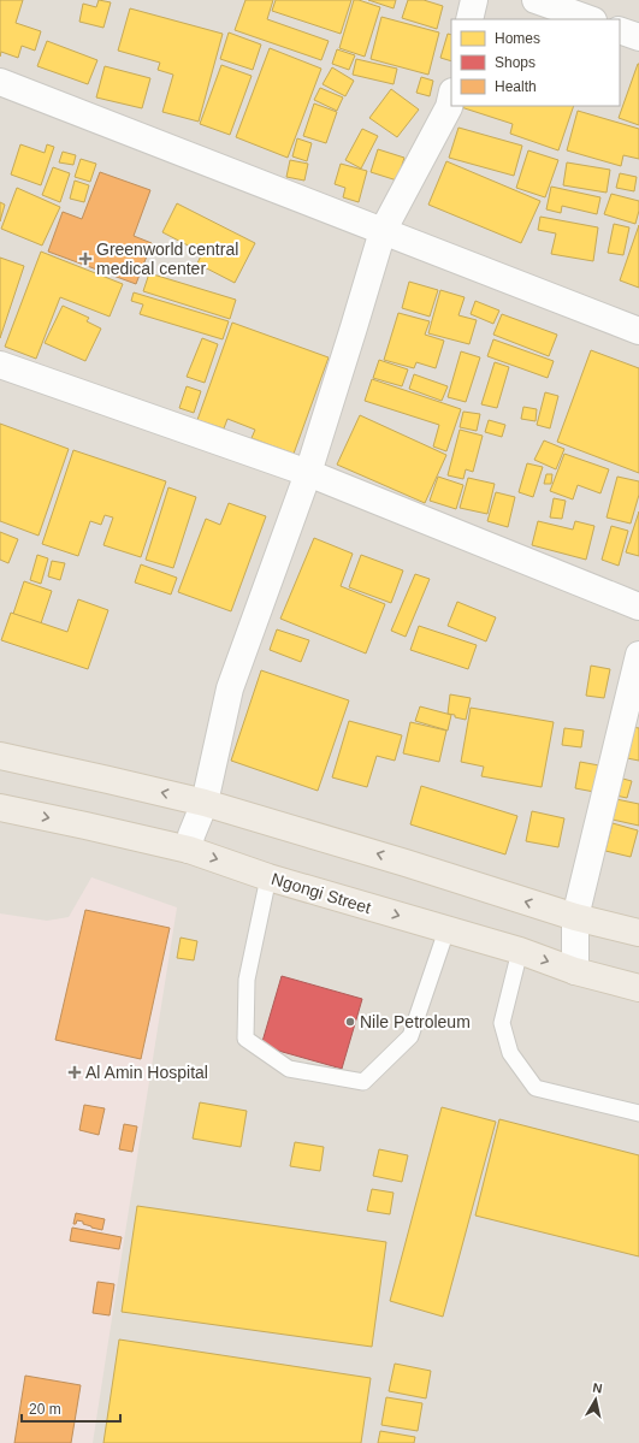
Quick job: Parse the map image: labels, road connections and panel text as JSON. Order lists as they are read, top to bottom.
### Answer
{
  "streets": {
    "main road": ["Ngongi Street"]
  },
  "places": {
    "health": ["Greenworld central medical center", "Al Amin Hospital"],
    "other": ["Nile Petroleum"]
  },
  "legend": ["Homes", "Shops", "Health"],
  "scale_bar": "20 m",
  "north": "top"
}
